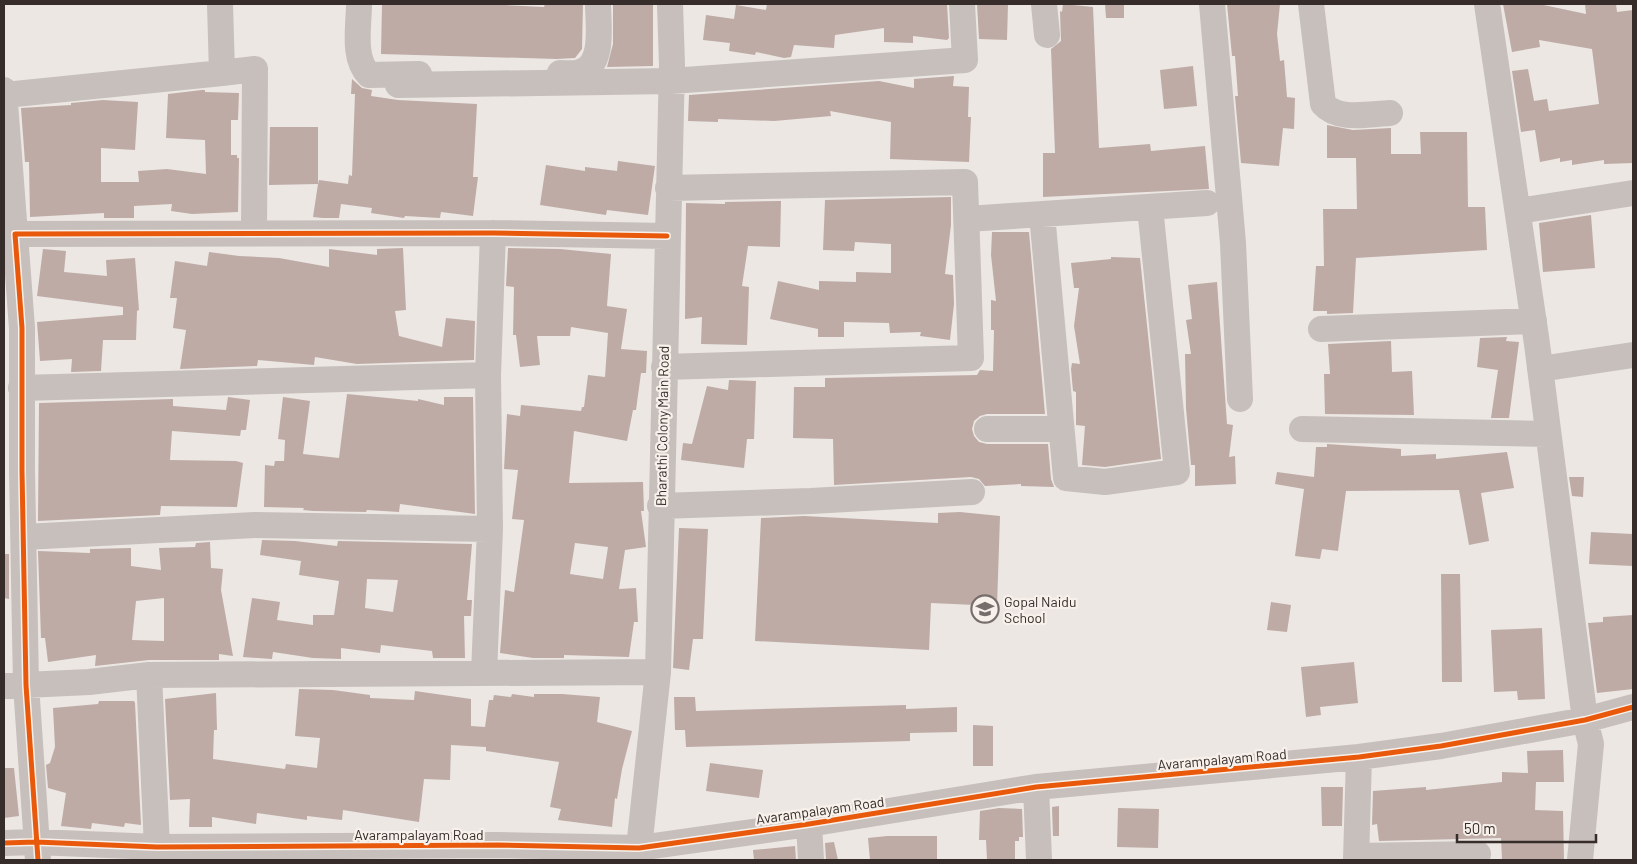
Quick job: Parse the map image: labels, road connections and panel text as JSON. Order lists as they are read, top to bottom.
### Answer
{
  "streets": {
    "street": ["Bharathi Colony Main Road", "Avarampalayam Road"]
  },
  "crossings": [
    ["Bharathi Colony Main Road", "Avarampalayam Road"]
  ],
  "places": {
    "school or university": ["Gopal Naidu School"]
  },
  "scale_bar": "50 m"
}
